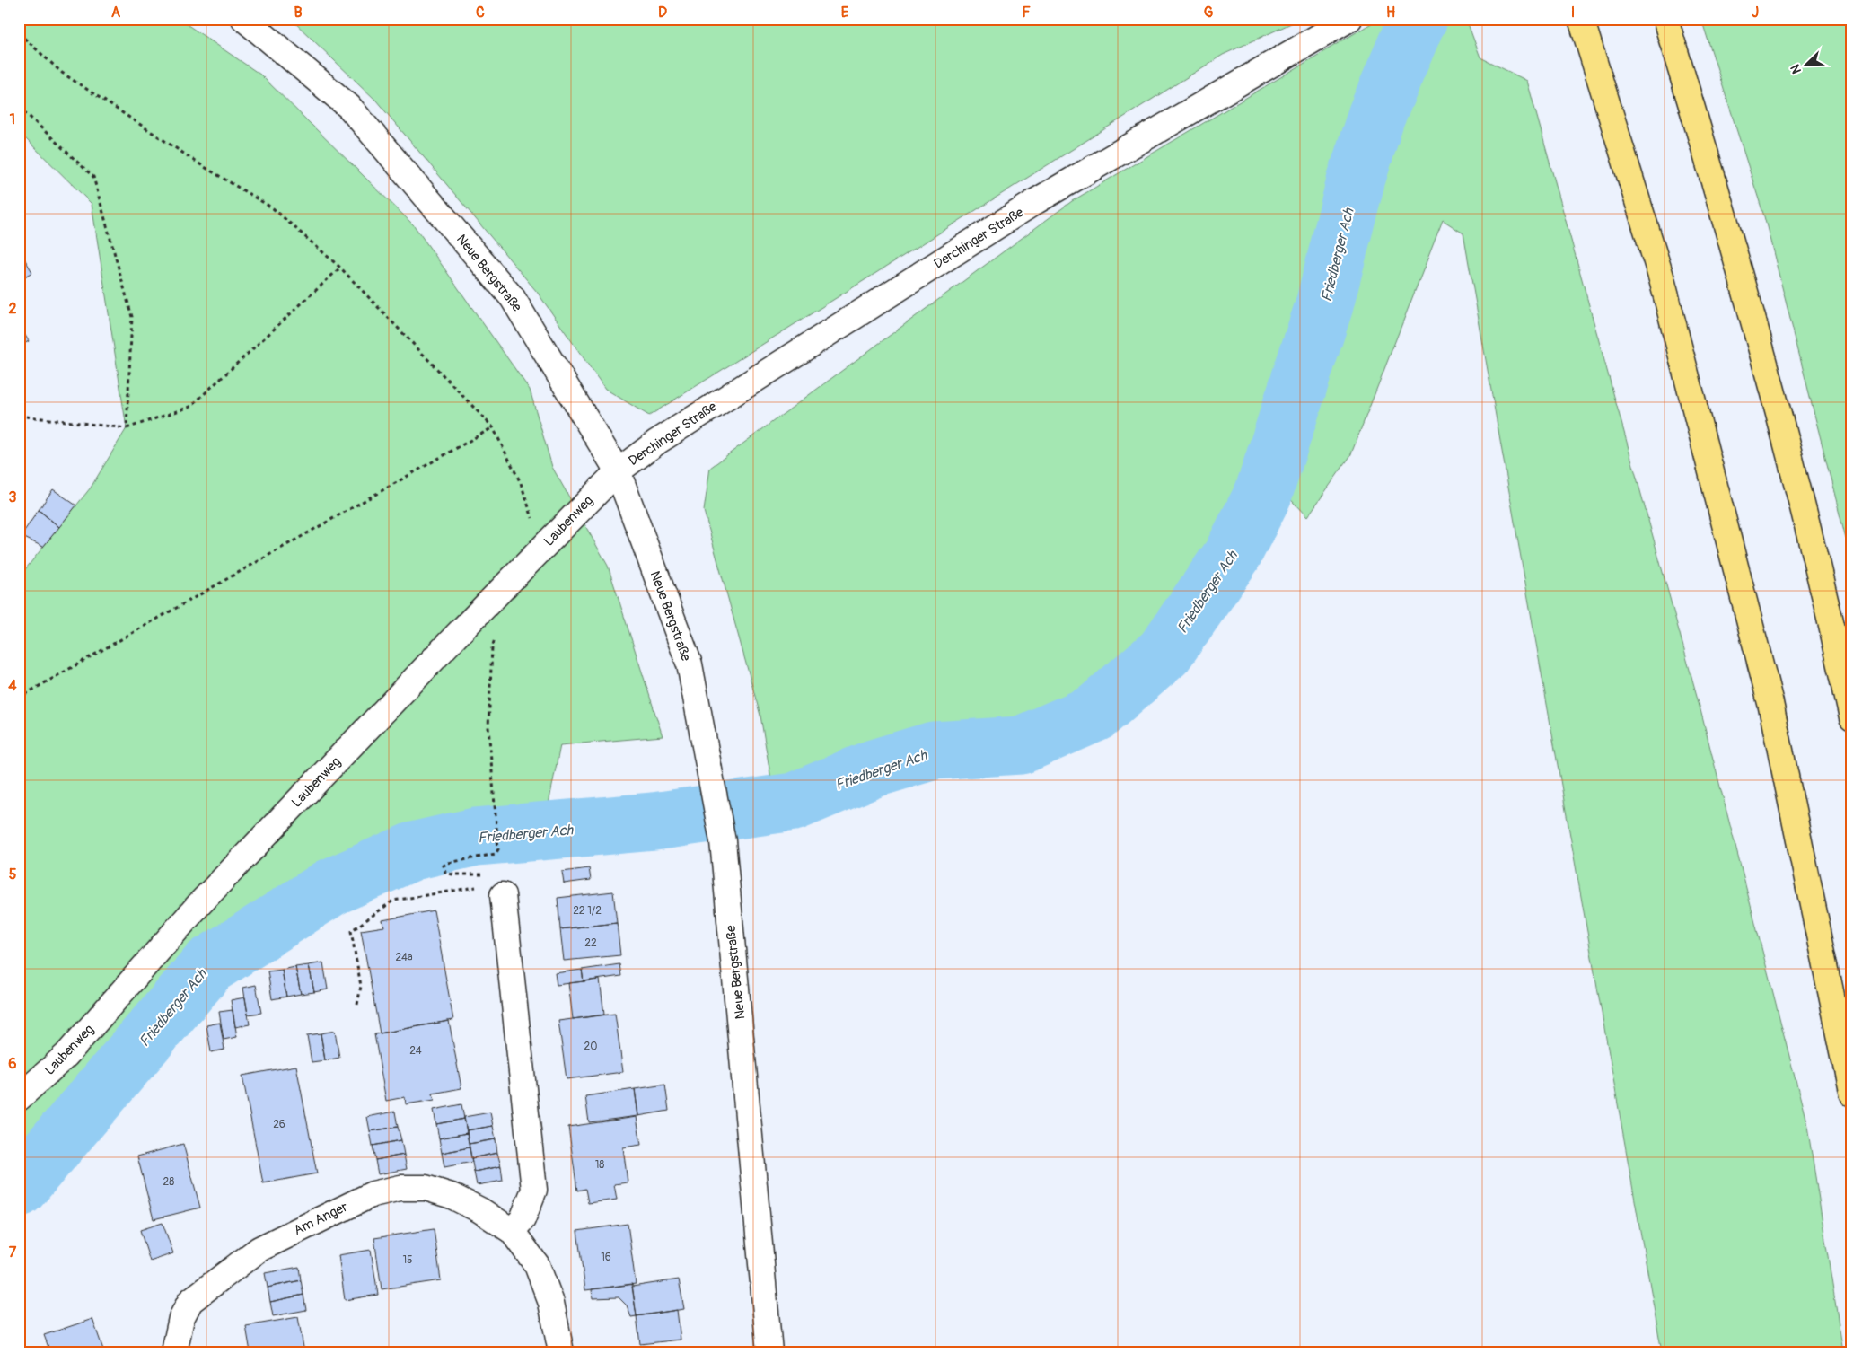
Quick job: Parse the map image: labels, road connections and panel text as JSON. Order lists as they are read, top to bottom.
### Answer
{
  "streets": {
    "street": [
      "Derchinger Straße",
      "Neue Bergstraße",
      "Laubenweg",
      "Am Anger"
    ]
  },
  "crossings": [
    ["Derchinger Straße", "Neue Bergstraße"],
    ["Derchinger Straße", "Laubenweg"],
    ["Neue Bergstraße", "Laubenweg"]
  ],
  "water": ["Friedberger Ach"],
  "house_numbers": [
    "22 1/2",
    "22",
    "24a",
    "20",
    "24",
    "26",
    "18",
    "28",
    "16",
    "15"
  ],
  "north": "bottom left",
  "grid": {
    "columns": [
      "A",
      "B",
      "C",
      "D",
      "E",
      "F",
      "G",
      "H",
      "I",
      "J"
    ],
    "rows": [
      "1",
      "2",
      "3",
      "4",
      "5",
      "6",
      "7"
    ]
  }
}
